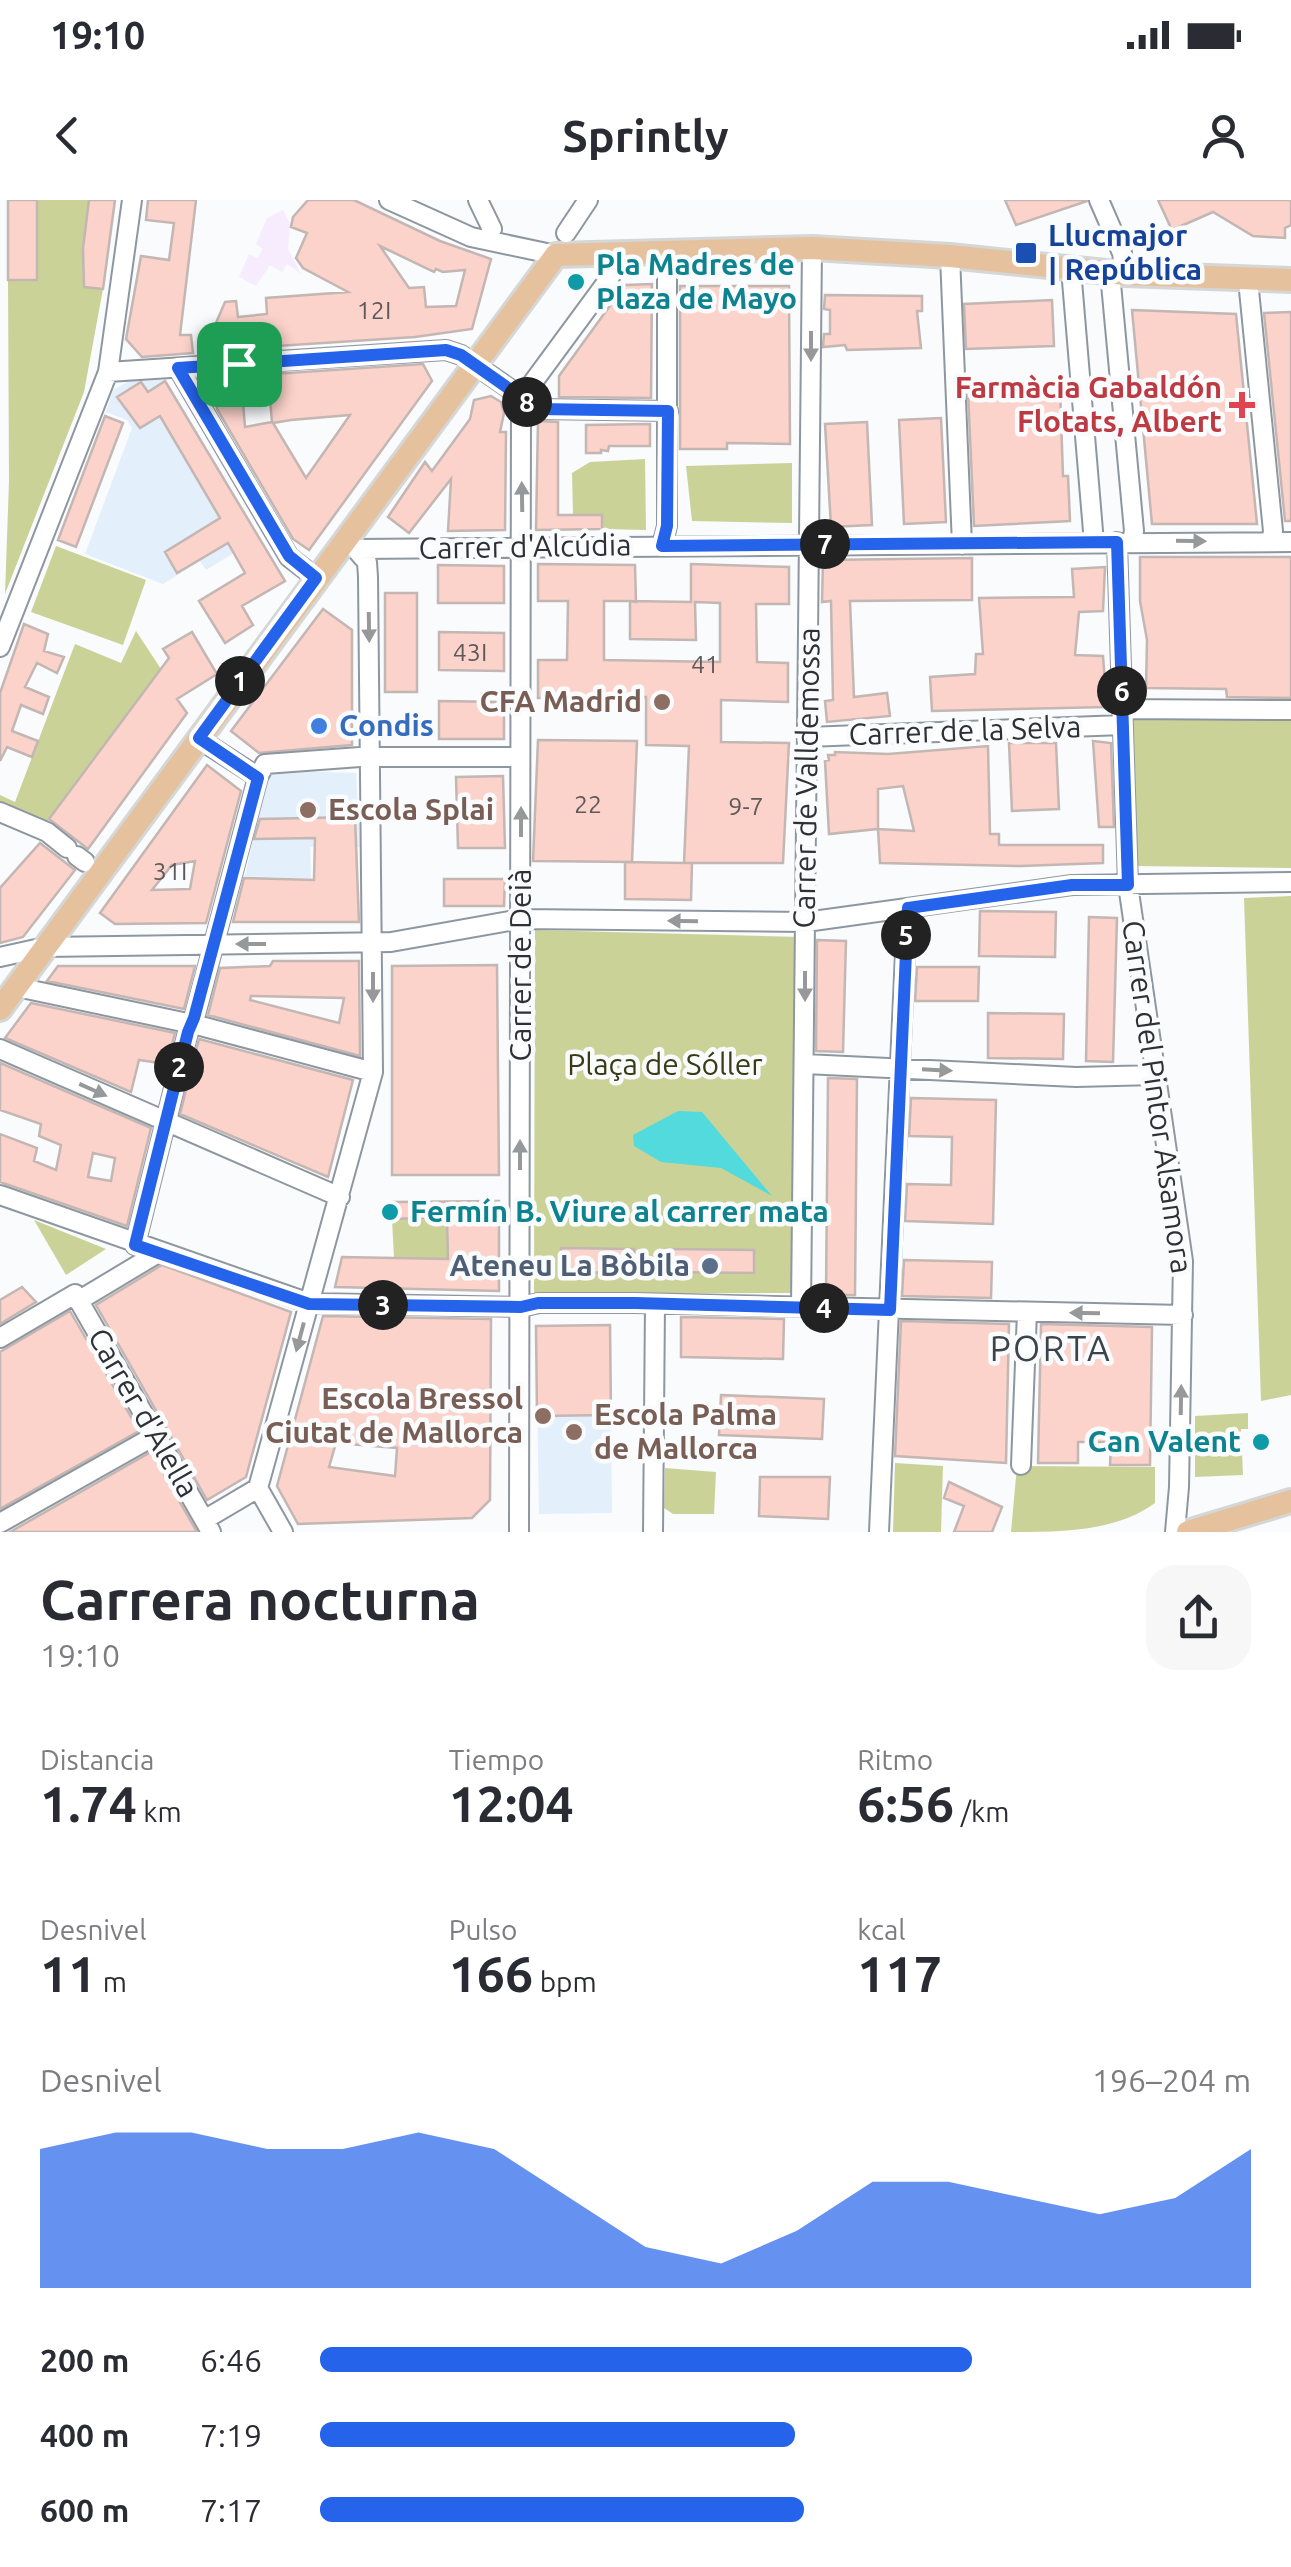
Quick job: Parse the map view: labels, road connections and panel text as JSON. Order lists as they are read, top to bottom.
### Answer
{
  "streets": {
    "street": [
      "Carrer d'Alcúdia",
      "Carrer de la Selva",
      "Carrer de Valldemossa",
      "Carrer de Deià",
      "Carrer del Pintor Alsamora",
      "Carrer d'Alella"
    ]
  },
  "crossings": [
    ["Carrer d'Alcúdia", "Carrer de Valldemossa"],
    ["Carrer d'Alcúdia", "Carrer de Deià"],
    ["Carrer d'Alcúdia", "Carrer del Pintor Alsamora"],
    ["Carrer de la Selva", "Carrer de Valldemossa"],
    ["Carrer de la Selva", "Carrer del Pintor Alsamora"]
  ],
  "districts": ["PORTA"],
  "parks": ["Plaça de Sóller"],
  "places": {
    "transit": ["Llucmajor | República"],
    "other": [
      "Pla Madres de Plaza de Mayo",
      "CFA Madrid",
      "Condis",
      "Escola Splai",
      "Fermín B. Viure al carrer mata",
      "Ateneu La Bòbila",
      "Escola Bressol Ciutat de Mallorca",
      "Escola Palma de Mallorca",
      "Can Valent"
    ],
    "health": ["Farmàcia Gabaldón Flotats, Albert"]
  },
  "house_numbers": [
    "12I",
    "43I",
    "41",
    "22",
    "9-7",
    "31I"
  ],
  "page": {
    "status": "19:10",
    "header": "Sprintly",
    "pins": [
      "8",
      "7",
      "1",
      "6",
      "5",
      "2",
      "3",
      "4"
    ],
    "heading": ["Carrera nocturna", "19:10"],
    "stats": [
      ["Distancia", "1.74 km"],
      ["Tiempo", "12:04"],
      ["Ritmo", "6:56 /km"],
      ["Desnivel", "11 m"],
      ["Pulso", "166 bpm"],
      ["kcal", "117"]
    ],
    "chart": ["Desnivel", "196–204 m"],
    "list": [
      {
        "name": "200 m",
        "note": "6:46"
      },
      {
        "name": "400 m",
        "note": "7:19"
      },
      {
        "name": "600 m",
        "note": "7:17"
      }
    ]
  }
}
